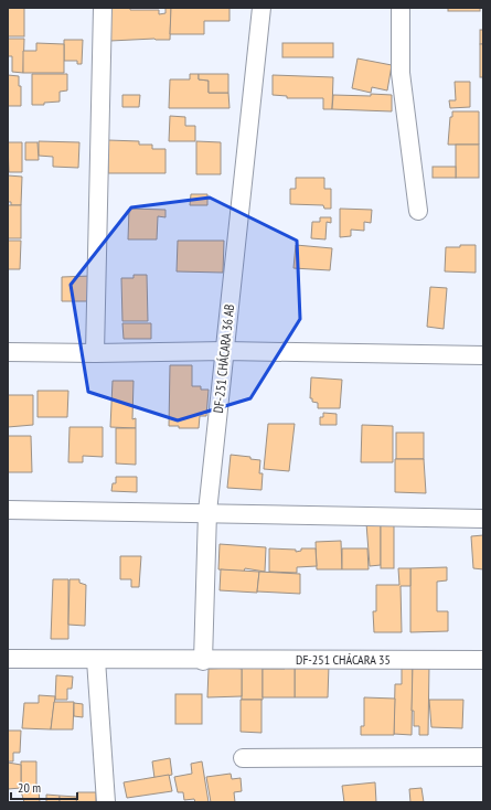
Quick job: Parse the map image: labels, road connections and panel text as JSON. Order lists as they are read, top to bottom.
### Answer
{
  "streets": {
    "street": ["DF-251 CHÁCARA 36 AB", "DF-251 CHÁCARA 35"]
  },
  "crossings": [
    ["DF-251 CHÁCARA 36 AB", "DF-251 CHÁCARA 35"]
  ],
  "scale_bar": "20 m"
}
